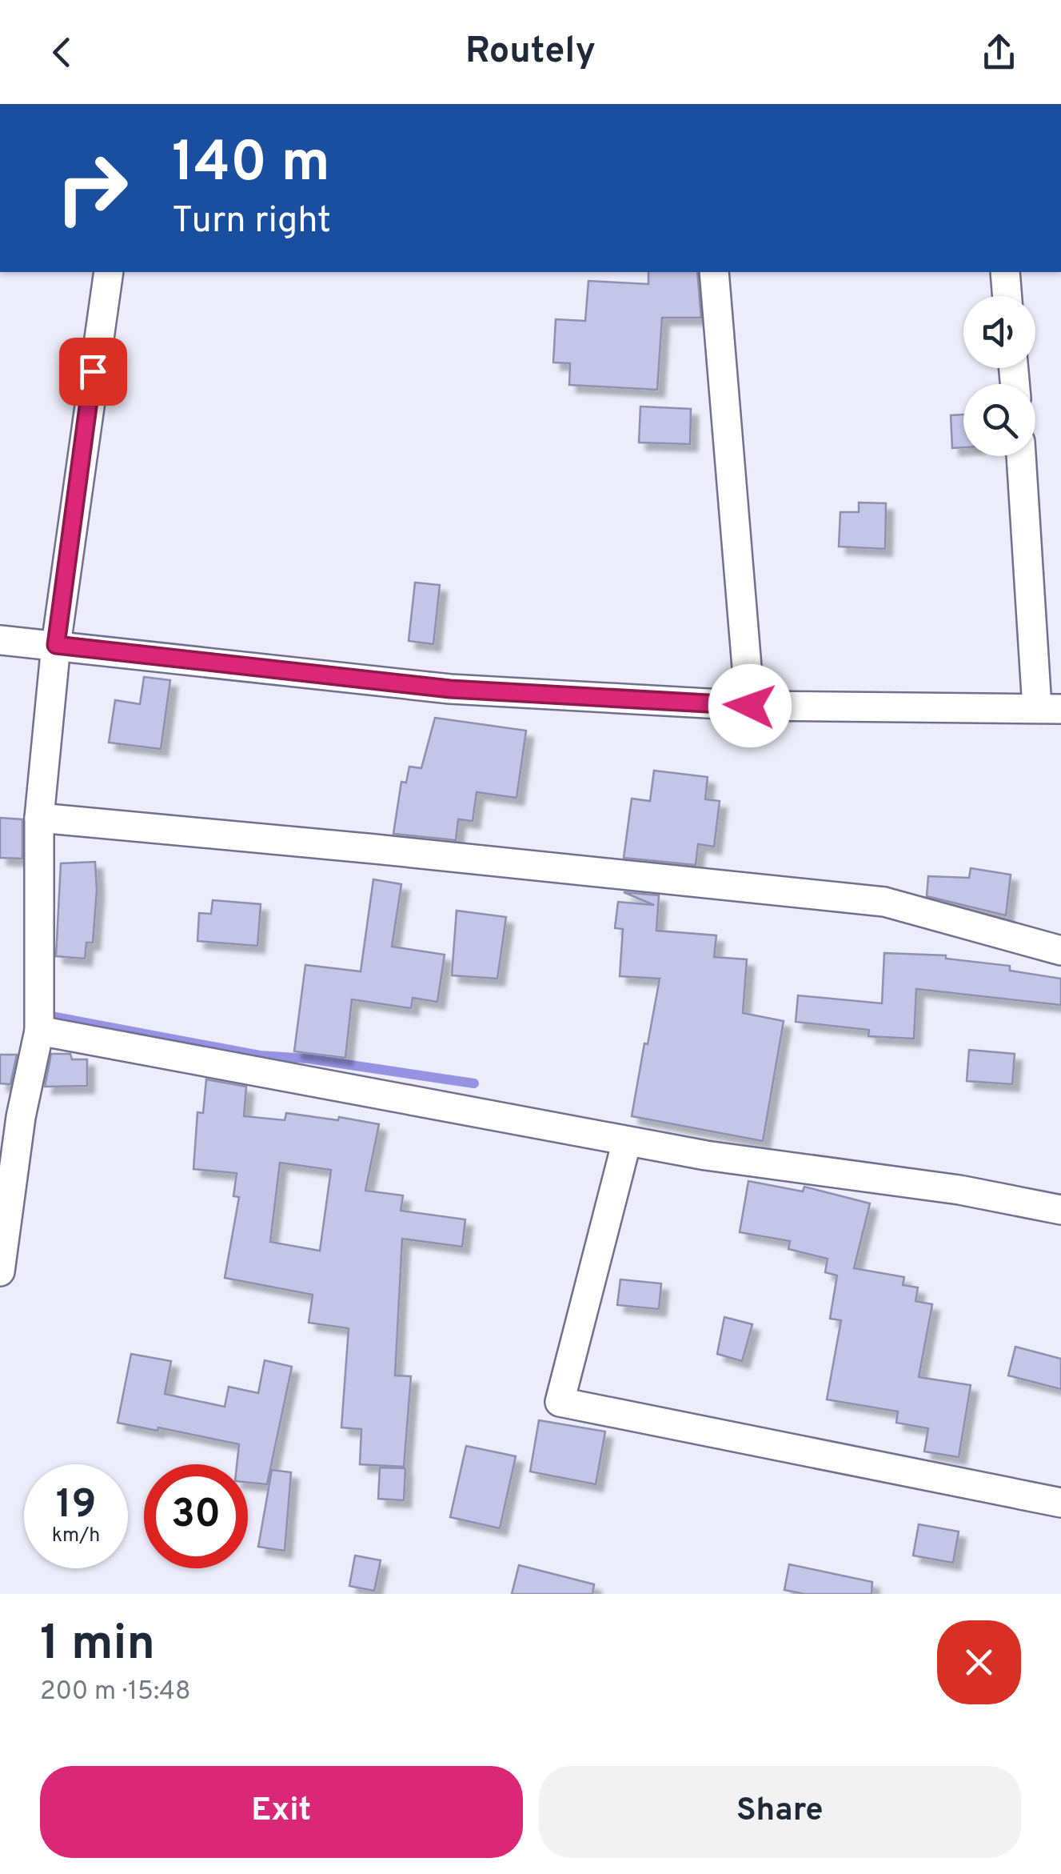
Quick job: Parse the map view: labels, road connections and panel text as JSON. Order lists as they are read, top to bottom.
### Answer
{
  "page": {
    "header": "Routely",
    "turn": ["140 m", "Turn right"],
    "speed": "19 km/h",
    "limit": "30",
    "heading": ["1 min", "200 m · 15:48"],
    "buttons": ["Exit", "Share"]
  }
}
